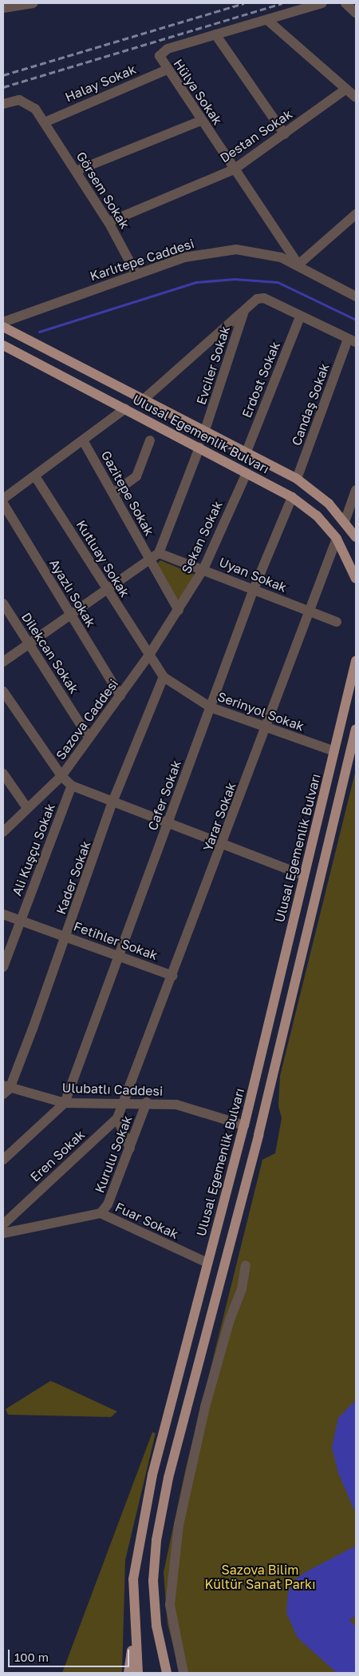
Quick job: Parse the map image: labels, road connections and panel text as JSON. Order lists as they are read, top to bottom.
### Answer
{
  "streets": {
    "main road": ["Ulusal Egemenlik Bulvarı"],
    "street": [
      "Halay Sokak",
      "Hülya Sokak",
      "Destan Sokak",
      "Görsem Sokak",
      "Karlıtepe Caddesi",
      "Evciler Sokak",
      "Erdost Sokak",
      "Candaş Sokak",
      "Gazitepe Sokak",
      "Sekan Sokak",
      "Kutluay Sokak",
      "Uyan Sokak",
      "Ayazlı Sokak",
      "Dilekcan Sokak",
      "Serinyol Sokak",
      "Sazova Caddesi",
      "Cafer Sokak",
      "Yarar Sokak",
      "Ali Kuşçu Sokak",
      "Kader Sokak",
      "Fetihler Sokak",
      "Ulubatlı Caddesi",
      "Kurulu Sokak",
      "Eren Sokak",
      "Fuar Sokak"
    ]
  },
  "crossings": [
    ["Halay Sokak", "Hülya Sokak"],
    ["Halay Sokak", "Görsem Sokak"],
    ["Hülya Sokak", "Destan Sokak"],
    ["Hülya Sokak", "Karlıtepe Caddesi"],
    ["Destan Sokak", "Görsem Sokak"],
    ["Görsem Sokak", "Karlıtepe Caddesi"],
    ["Evciler Sokak", "Ulusal Egemenlik Bulvarı"],
    ["Erdost Sokak", "Ulusal Egemenlik Bulvarı"],
    ["Candaş Sokak", "Ulusal Egemenlik Bulvarı"],
    ["Ulusal Egemenlik Bulvarı", "Sekan Sokak"],
    ["Ulusal Egemenlik Bulvarı", "Serinyol Sokak"],
    ["Ulusal Egemenlik Bulvarı", "Cafer Sokak"],
    ["Ulusal Egemenlik Bulvarı", "Yarar Sokak"],
    ["Ulusal Egemenlik Bulvarı", "Ulubatlı Caddesi"],
    ["Ulusal Egemenlik Bulvarı", "Fuar Sokak"],
    ["Gazitepe Sokak", "Sekan Sokak"],
    ["Gazitepe Sokak", "Sazova Caddesi"],
    ["Sekan Sokak", "Uyan Sokak"],
    ["Sekan Sokak", "Sazova Caddesi"],
    ["Kutluay Sokak", "Serinyol Sokak"],
    ["Kutluay Sokak", "Sazova Caddesi"],
    ["Uyan Sokak", "Cafer Sokak"],
    ["Uyan Sokak", "Yarar Sokak"],
    ["Ayazlı Sokak", "Sazova Caddesi"],
    ["Dilekcan Sokak", "Sazova Caddesi"],
    ["Serinyol Sokak", "Sazova Caddesi"],
    ["Serinyol Sokak", "Cafer Sokak"],
    ["Serinyol Sokak", "Yarar Sokak"],
    ["Serinyol Sokak", "Kader Sokak"],
    ["Cafer Sokak", "Fetihler Sokak"],
    ["Cafer Sokak", "Ulubatlı Caddesi"],
    ["Yarar Sokak", "Fetihler Sokak"],
    ["Yarar Sokak", "Ulubatlı Caddesi"],
    ["Yarar Sokak", "Eren Sokak"],
    ["Ali Kuşçu Sokak", "Fetihler Sokak"],
    ["Kader Sokak", "Fetihler Sokak"],
    ["Kader Sokak", "Ulubatlı Caddesi"],
    ["Ulubatlı Caddesi", "Kurulu Sokak"],
    ["Ulubatlı Caddesi", "Eren Sokak"],
    ["Kurulu Sokak", "Fuar Sokak"]
  ],
  "parks": ["Sazova Bilim Kültür Sanat Parkı"],
  "scale_bar": "100 m"
}
